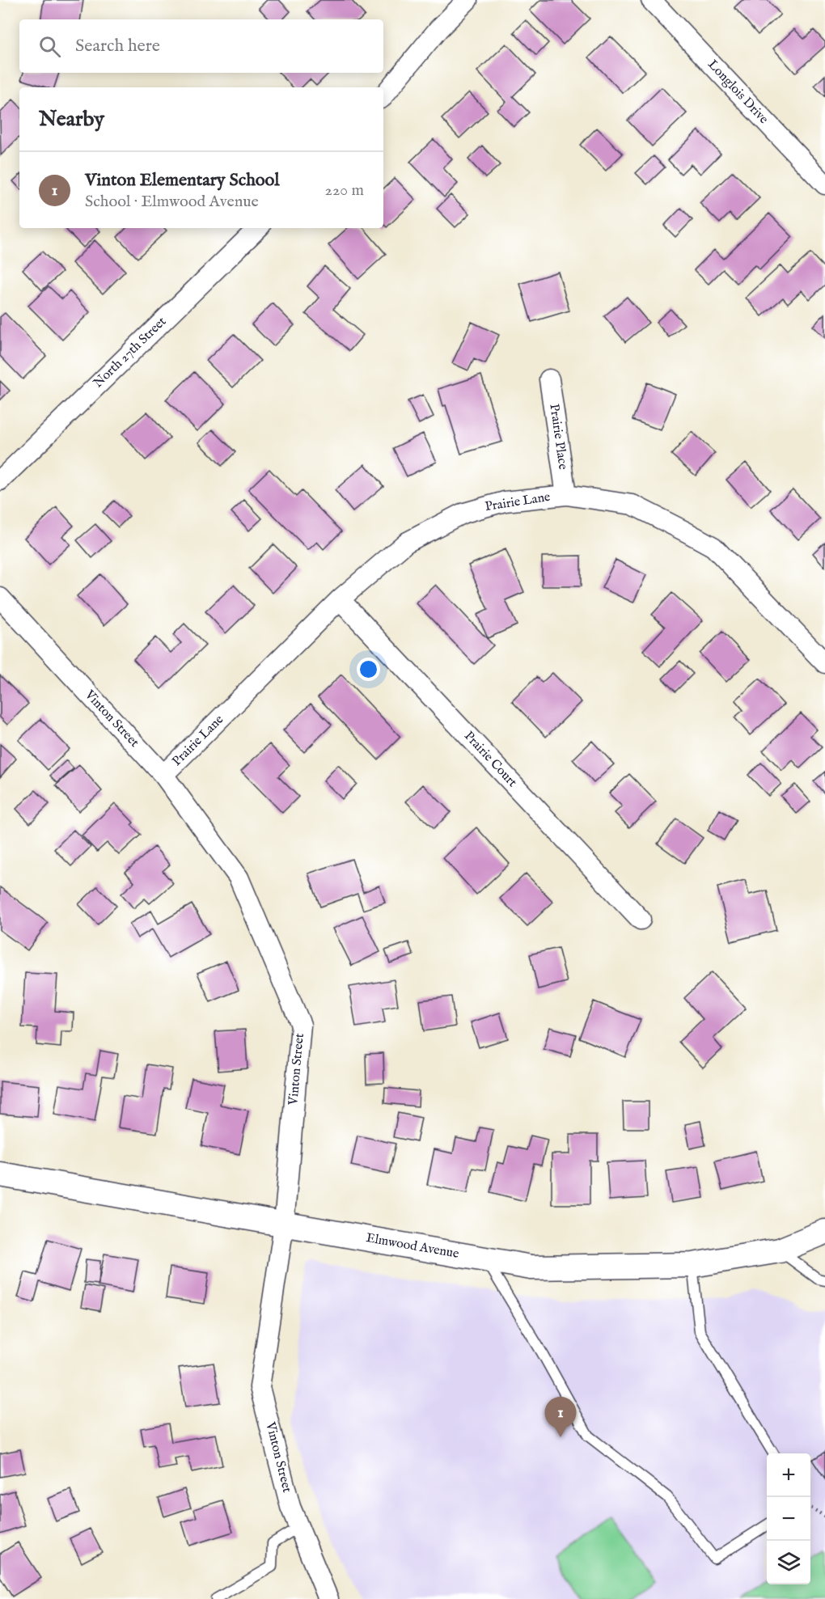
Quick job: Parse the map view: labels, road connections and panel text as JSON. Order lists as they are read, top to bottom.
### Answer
{
  "streets": {
    "street": [
      "Longlois Drive",
      "North 27th Street",
      "Prairie Place",
      "Prairie Lane",
      "Vinton Street",
      "Prairie Court",
      "Elmwood Avenue"
    ]
  },
  "crossings": [
    ["Prairie Place", "Prairie Lane"],
    ["Prairie Lane", "Vinton Street"],
    ["Prairie Lane", "Prairie Court"],
    ["Vinton Street", "Elmwood Avenue"]
  ],
  "page": {
    "search": "Search here",
    "heading": "Nearby",
    "list": [
      {
        "mark": "1",
        "name": "Vinton Elementary School",
        "note": "School · Elmwood Avenue",
        "value": "220 m"
      }
    ],
    "pins": "1",
    "map_buttons": ["+", "−"]
  }
}
